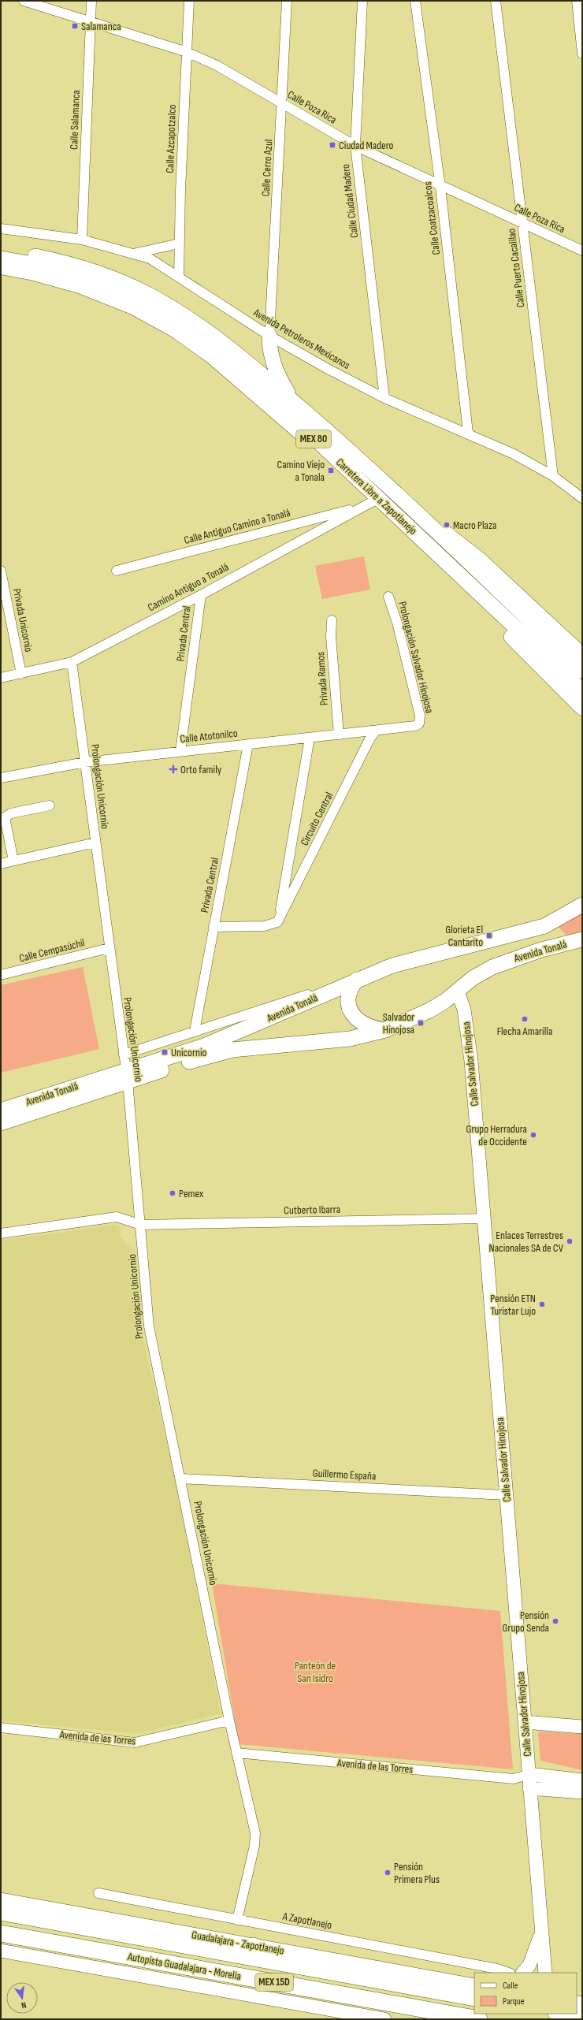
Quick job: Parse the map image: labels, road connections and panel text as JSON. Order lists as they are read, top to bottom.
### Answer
{
  "streets": {
    "highway": ["Autopista Guadalajara - Morelia", "MEX 15D"],
    "main road": ["MEX 80", "Carretera Libre a Zapotlanejo", "Avenida Tonalá"],
    "street": [
      "Calle Poza Rica",
      "Calle Salamanca",
      "Calle Azcapotzalco",
      "Calle Cerro Azul",
      "Calle Ciudad Madero",
      "Calle Coatzacoalcos",
      "Calle Puerto Cacalilao",
      "Avenida Petroleros Mexicanos",
      "Calle Antiguo Camino a Tonalá",
      "Camino Antiguo a Tonalá",
      "Privada Unicornio",
      "Privada Central",
      "Prolongación Salvador Hinojosa",
      "Privada Ramos",
      "Calle Atotonilco",
      "Prolongación Unicornio",
      "Circuito Central",
      "Calle Cempasúchil",
      "Calle Salvador Hinojosa",
      "Cutberto Ibarra",
      "Guillermo España",
      "Avenida de las Torres",
      "A Zapotlanejo",
      "Guadalajara - Zapotlanejo"
    ]
  },
  "crossings": [
    ["Calle Poza Rica", "Calle Salamanca"],
    ["Calle Poza Rica", "Calle Azcapotzalco"],
    ["Calle Poza Rica", "Calle Cerro Azul"],
    ["Calle Poza Rica", "Calle Ciudad Madero"],
    ["Calle Poza Rica", "Calle Coatzacoalcos"],
    ["Calle Poza Rica", "Calle Puerto Cacalilao"],
    ["Calle Salamanca", "Avenida Petroleros Mexicanos"],
    ["Calle Azcapotzalco", "Avenida Petroleros Mexicanos"],
    ["Calle Cerro Azul", "Avenida Petroleros Mexicanos"],
    ["Calle Ciudad Madero", "Avenida Petroleros Mexicanos"],
    ["Calle Coatzacoalcos", "Avenida Petroleros Mexicanos"],
    ["Calle Puerto Cacalilao", "Avenida Petroleros Mexicanos"],
    ["Carretera Libre a Zapotlanejo", "Camino Antiguo a Tonalá"],
    ["Calle Antiguo Camino a Tonalá", "Camino Antiguo a Tonalá"],
    ["Camino Antiguo a Tonalá", "Privada Unicornio"],
    ["Camino Antiguo a Tonalá", "Privada Central"],
    ["Camino Antiguo a Tonalá", "Prolongación Unicornio"],
    ["Privada Central", "Calle Atotonilco"],
    ["Prolongación Salvador Hinojosa", "Calle Atotonilco"],
    ["Privada Ramos", "Calle Atotonilco"],
    ["Calle Atotonilco", "Prolongación Unicornio"],
    ["Calle Atotonilco", "Circuito Central"],
    ["Prolongación Unicornio", "Calle Cempasúchil"],
    ["Prolongación Unicornio", "Avenida Tonalá"],
    ["Prolongación Unicornio", "Cutberto Ibarra"],
    ["Prolongación Unicornio", "Guillermo España"],
    ["Prolongación Unicornio", "Avenida de las Torres"],
    ["Prolongación Unicornio", "A Zapotlanejo"],
    ["Avenida Tonalá", "Calle Salvador Hinojosa"],
    ["Calle Salvador Hinojosa", "Cutberto Ibarra"],
    ["Calle Salvador Hinojosa", "Guillermo España"],
    ["Calle Salvador Hinojosa", "Avenida de las Torres"]
  ],
  "parks": ["Panteón de San Isidro"],
  "places": {
    "transit": [
      "Salamanca",
      "Ciudad Madero",
      "Camino Viejo a Tonala",
      "Glorieta El Cantarito",
      "Salvador Hinojosa",
      "Unicornio"
    ],
    "other": [
      "Macro Plaza",
      "Flecha Amarilla",
      "Grupo Herradura de Occidente",
      "Pemex",
      "Enlaces Terrestres Nacionales SA de CV",
      "Pensión ETN Turistar Lujo",
      "Pensión Grupo Senda",
      "Pensión Primera Plus"
    ],
    "health": ["Orto family"]
  },
  "legend": ["Calle", "Parque"],
  "north": "bottom"
}
